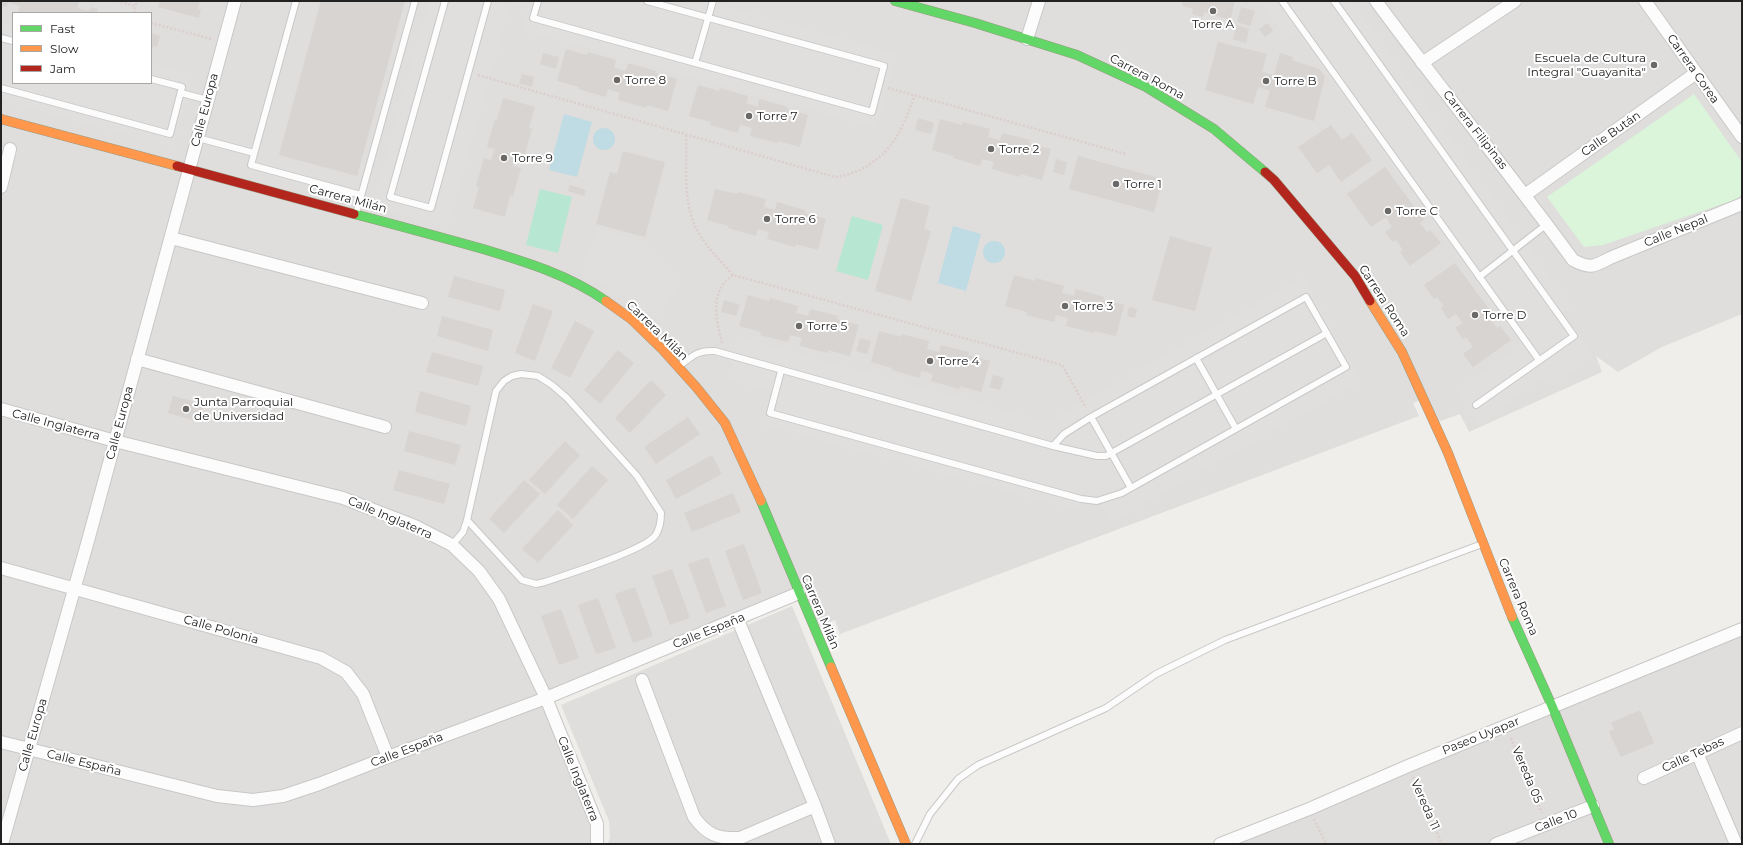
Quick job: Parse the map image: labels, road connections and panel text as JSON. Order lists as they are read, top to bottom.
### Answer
{
  "streets": {
    "street": [
      "Carrera Corea",
      "Carrera Roma",
      "Calle Europa",
      "Carrera Filipinas",
      "Calle Bután",
      "Carrera Milán",
      "Calle Nepal",
      "Calle Inglaterra",
      "Calle Polonia",
      "Calle España",
      "Paseo Uyapar",
      "Calle Tebas",
      "Calle 10"
    ],
    "path": ["Vereda 05", "Vereda 11"]
  },
  "crossings": [
    ["Carrera Corea", "Calle Bután"],
    ["Carrera Roma", "Paseo Uyapar"],
    ["Carrera Roma", "Calle 10"],
    ["Calle Europa", "Carrera Milán"],
    ["Calle Europa", "Calle Inglaterra"],
    ["Calle Europa", "Calle Polonia"],
    ["Calle Europa", "Calle España"],
    ["Carrera Filipinas", "Calle Bután"],
    ["Carrera Filipinas", "Calle Nepal"],
    ["Carrera Milán", "Calle España"],
    ["Calle Inglaterra", "Calle España"],
    ["Calle Polonia", "Calle España"],
    ["Paseo Uyapar", "Vereda 05"],
    ["Paseo Uyapar", "Vereda 11"],
    ["Vereda 05", "Calle 10"]
  ],
  "places": [
    "Torre A",
    "Escuela de Cultura Integral \"Guayanita\"",
    "Torre 8",
    "Torre B",
    "Torre 7",
    "Torre 2",
    "Torre 9",
    "Torre 1",
    "Torre C",
    "Torre 6",
    "Torre 3",
    "Torre D",
    "Torre 5",
    "Torre 4",
    "Junta Parroquial de Universidad"
  ],
  "legend": ["Fast", "Slow", "Jam"]
}
